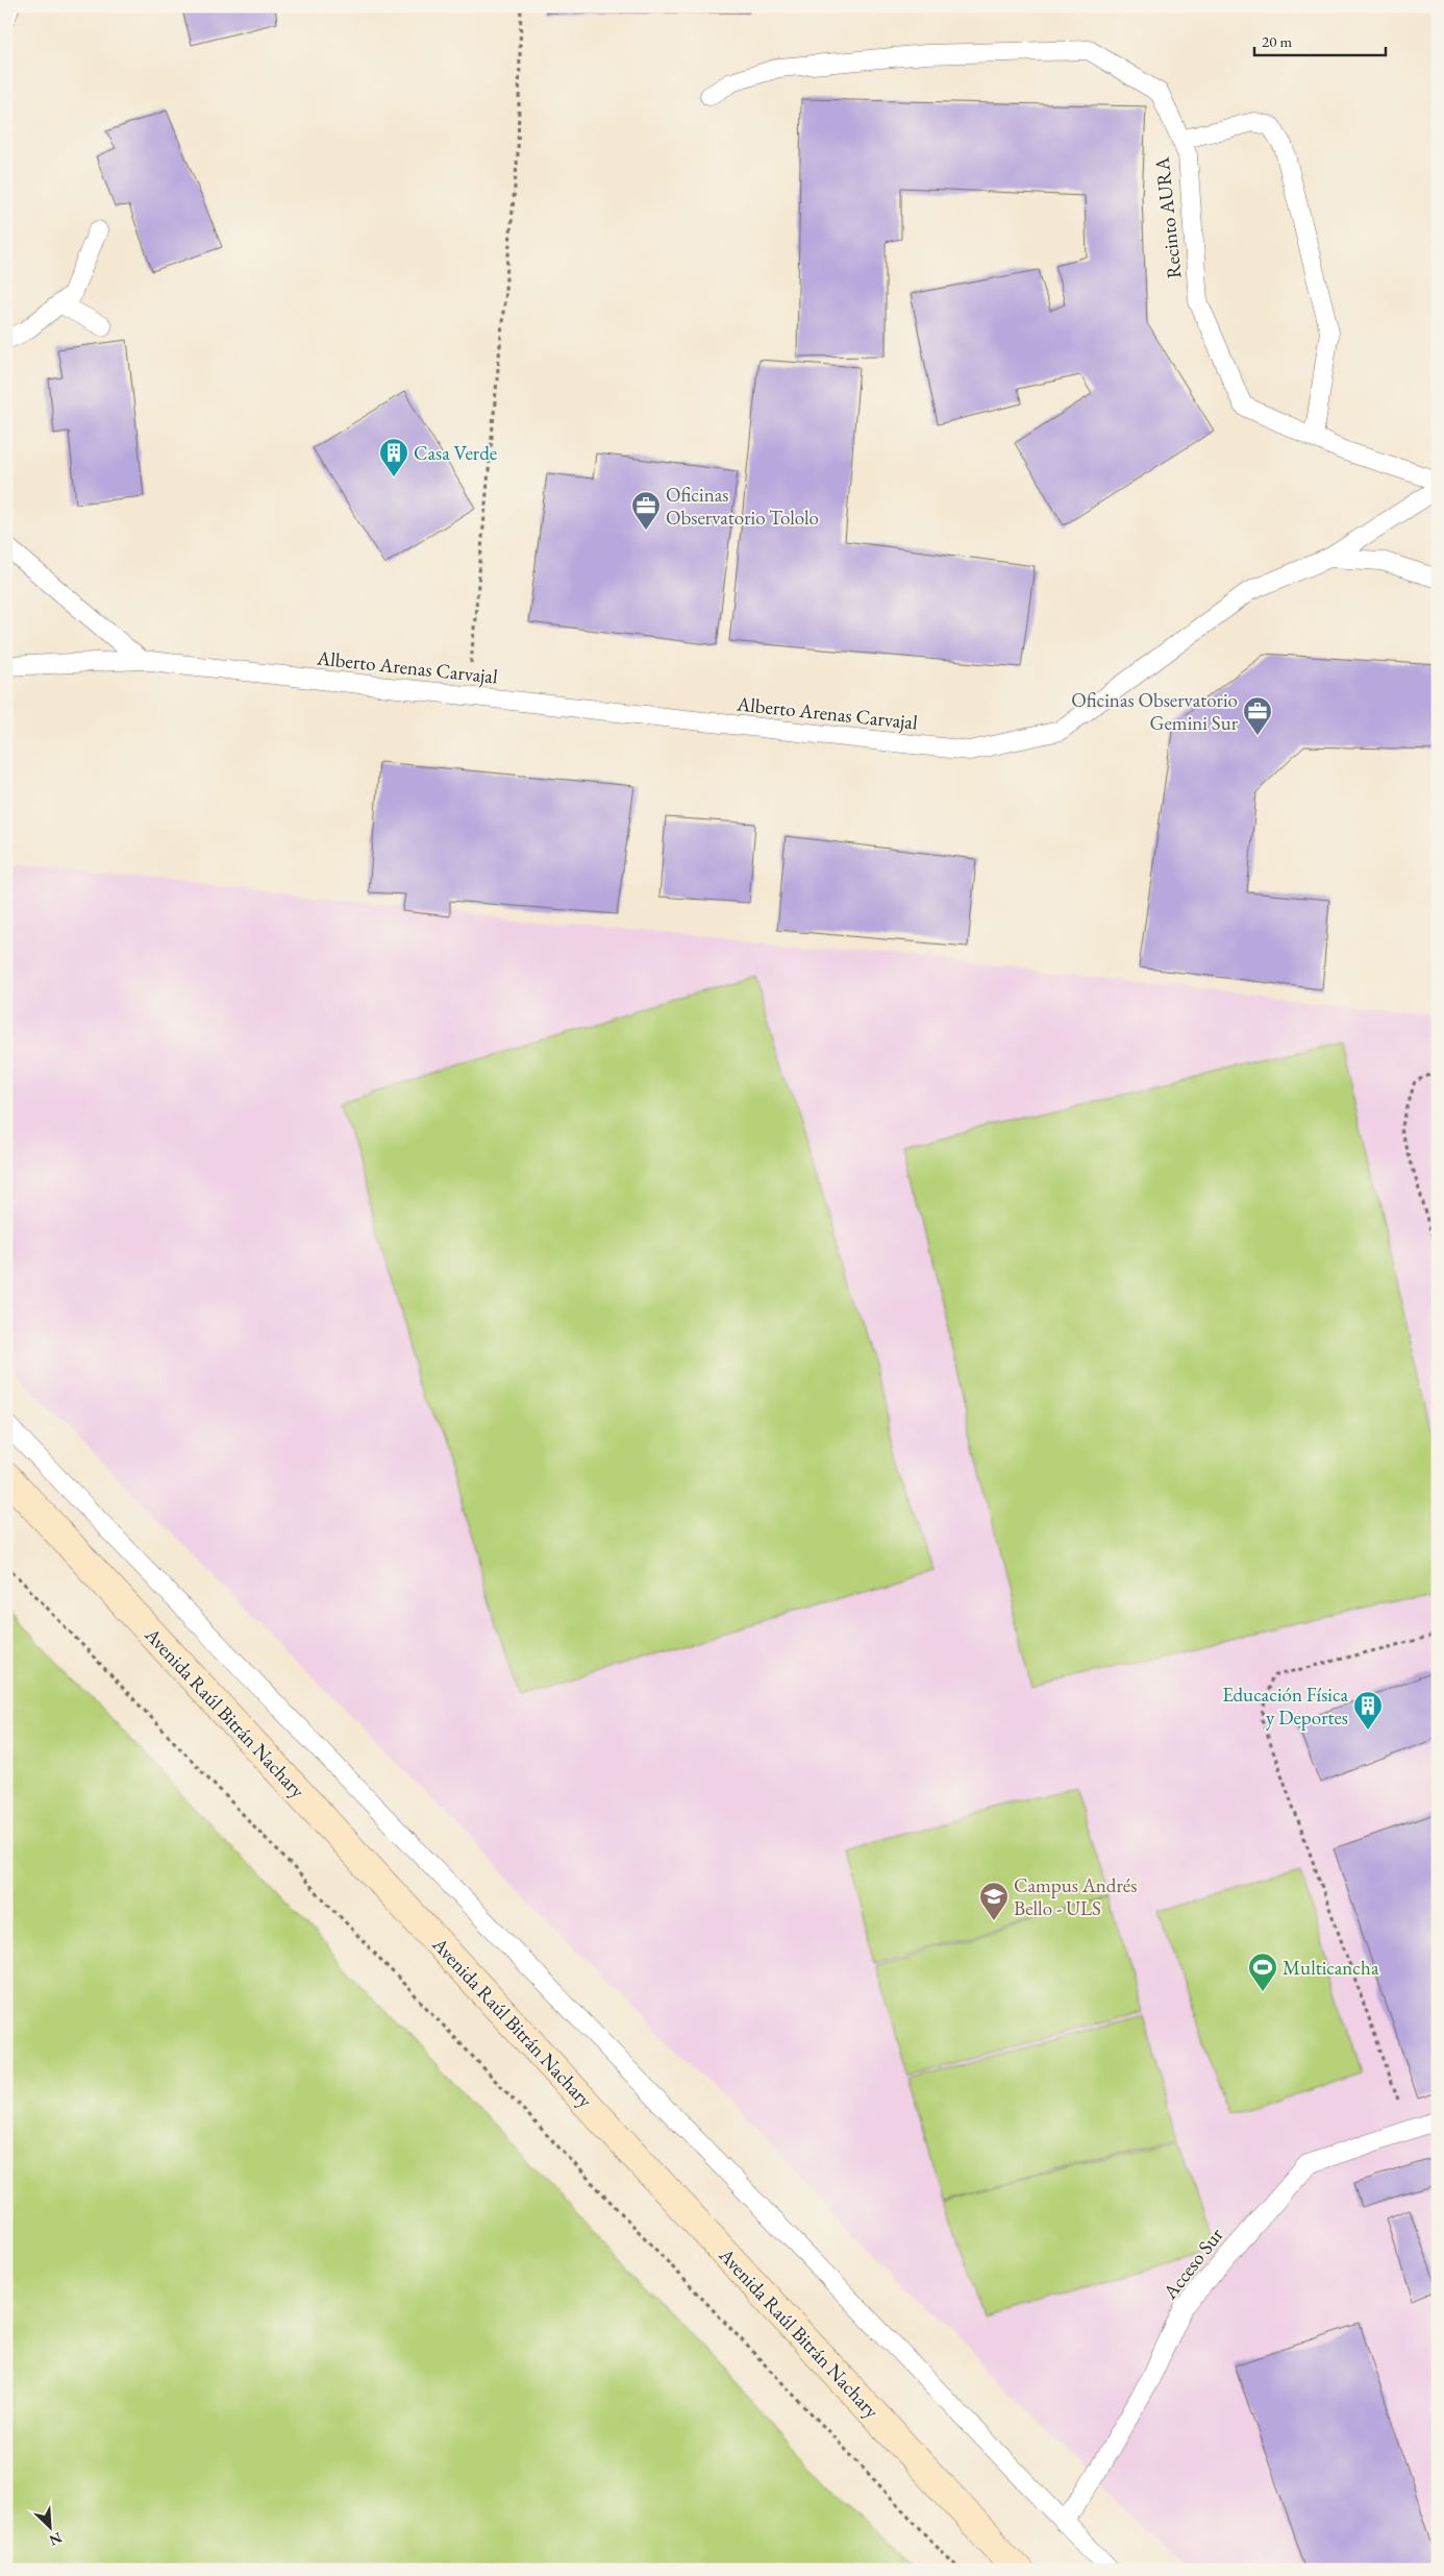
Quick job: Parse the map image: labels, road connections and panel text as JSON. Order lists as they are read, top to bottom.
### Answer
{
  "streets": {
    "main road": ["Avenida Raúl Bitrán Nachary"],
    "lane": ["Recinto AURA", "Alberto Arenas Carvajal", "Acceso Sur"]
  },
  "places": {
    "building": ["Casa Verde", "Educación Física y Deportes"],
    "office": ["Oficinas Observatorio Tololo", "Oficinas Observatorio Gemini Sur"],
    "school or university": ["Campus Andrés Bello - ULS"],
    "sports": ["Multicancha"]
  },
  "scale_bar": "20 m",
  "north": "bottom right"
}
